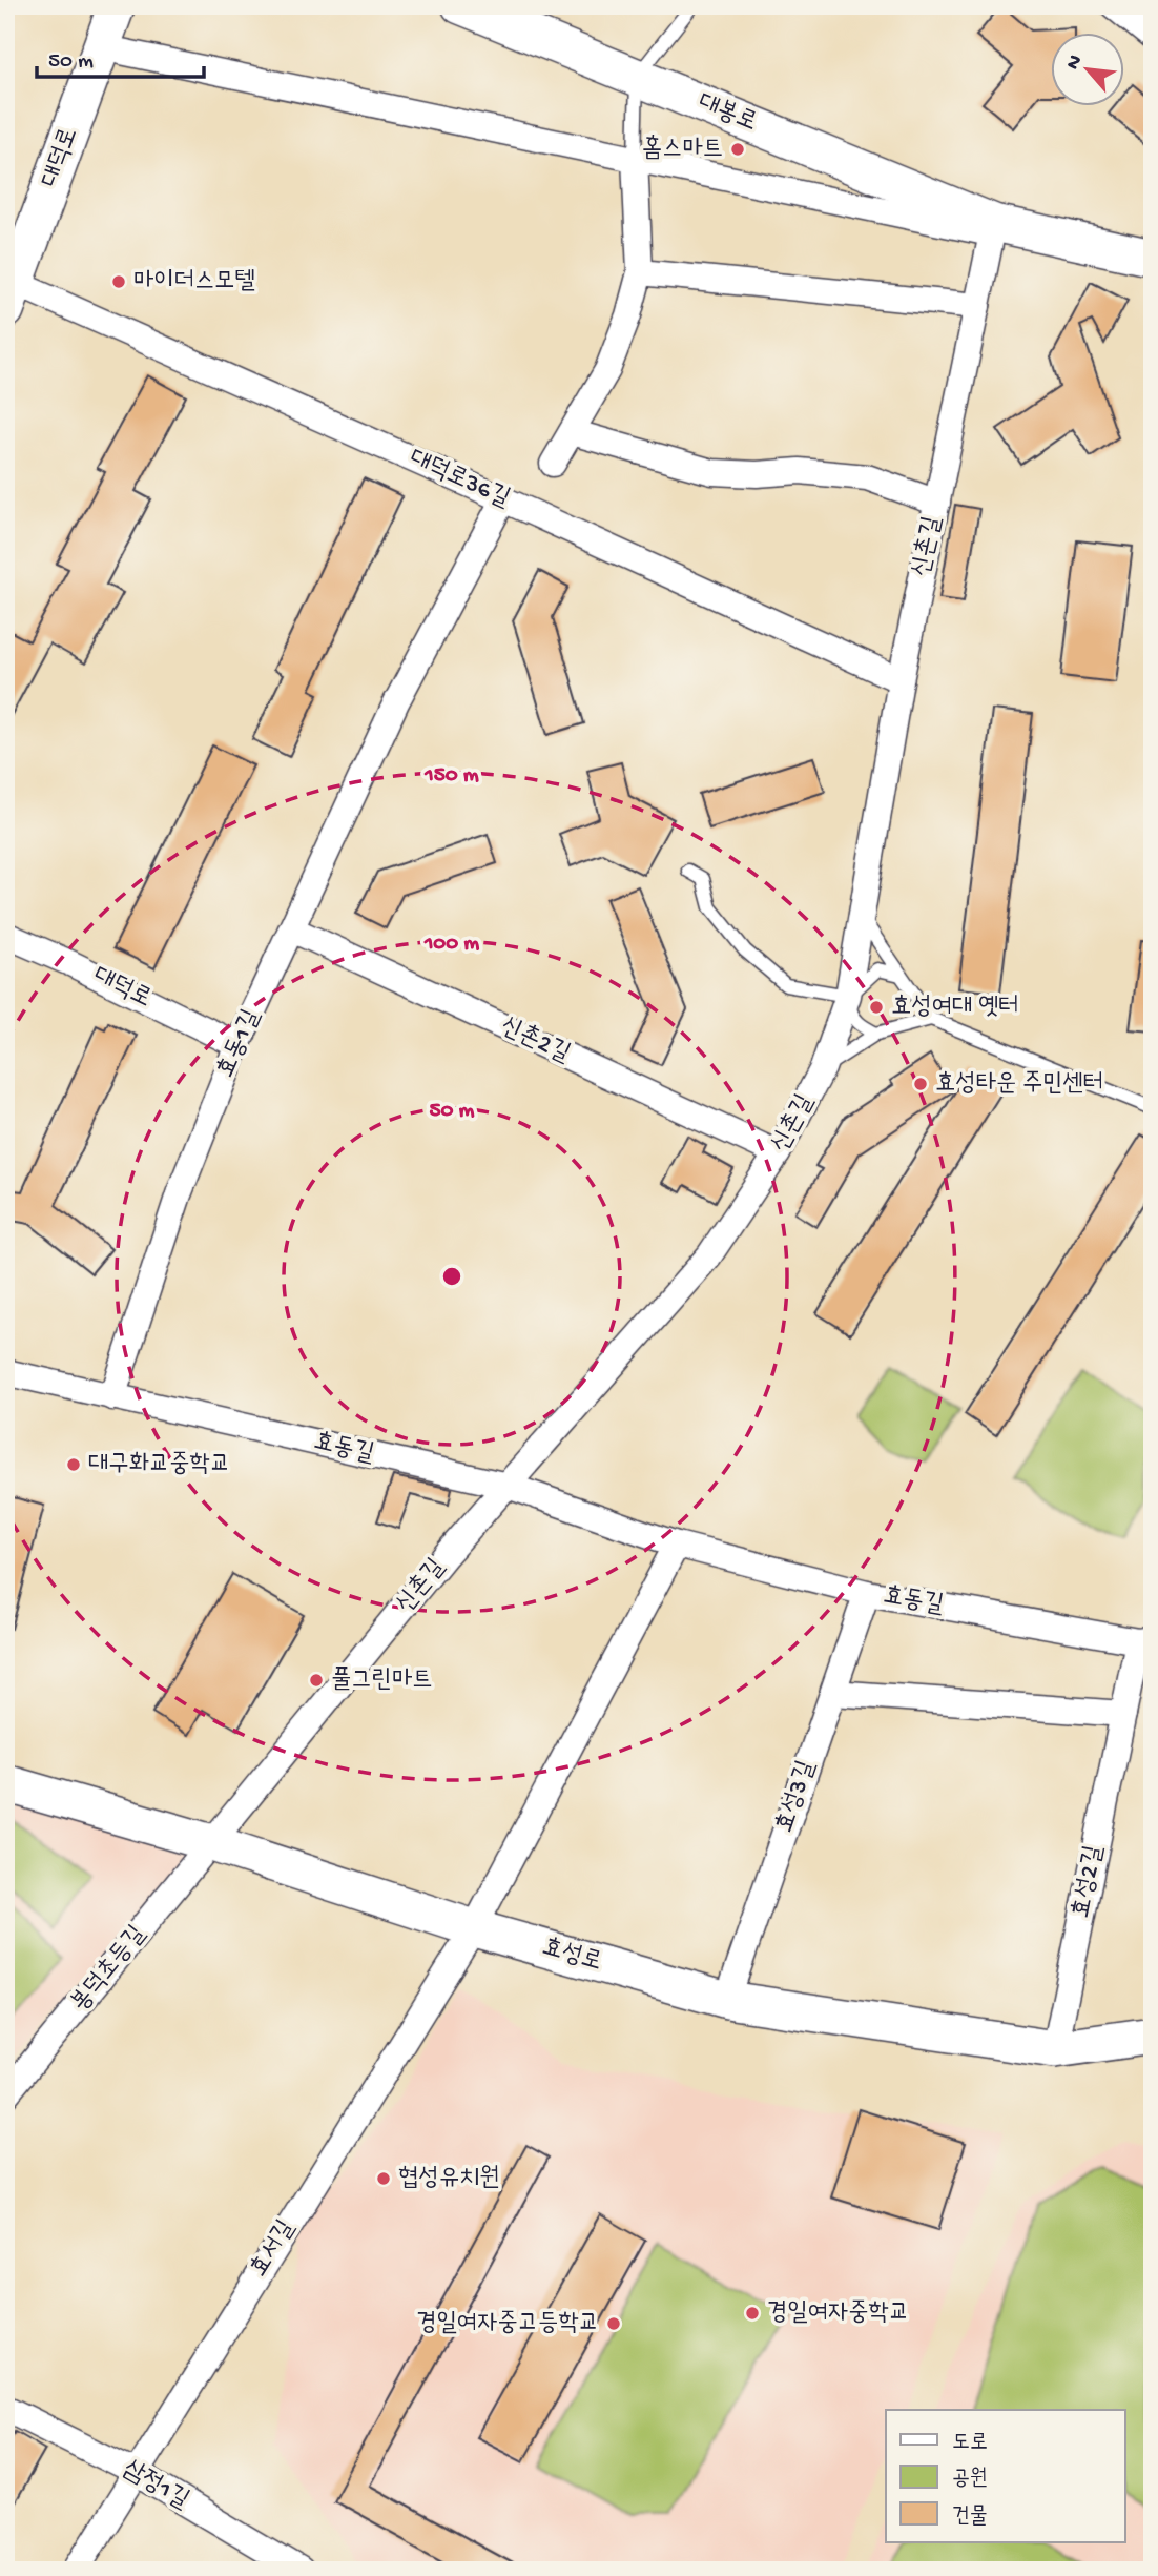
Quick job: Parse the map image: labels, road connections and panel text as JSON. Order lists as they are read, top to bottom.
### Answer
{
  "streets": {
    "main road": ["대봉로", "대덕로", "효성로"],
    "street": [
      "대덕로36길",
      "신촌길",
      "신촌2길",
      "효동1길",
      "효동길",
      "효성3길",
      "효성2길",
      "봉덕초등길",
      "효서길",
      "삼정1길"
    ]
  },
  "crossings": [
    ["대봉로", "신촌길"],
    ["대덕로", "대덕로36길"],
    ["대덕로", "효동1길"],
    ["대덕로36길", "신촌길"],
    ["대덕로36길", "효동1길"],
    ["신촌길", "신촌2길"],
    ["신촌길", "효동길"],
    ["신촌길", "효성로"],
    ["신촌길", "봉덕초등길"],
    ["신촌2길", "효동1길"],
    ["효동1길", "효동길"],
    ["효동길", "효성3길"],
    ["효동길", "효성2길"],
    ["효성3길", "효성로"],
    ["효성2길", "효성로"],
    ["효성로", "봉덕초등길"],
    ["효성로", "효서길"],
    ["효서길", "삼정1길"]
  ],
  "places": [
    "홈스마트",
    "마이더스모텔",
    "효성여대 옛터",
    "효성타운 주민센터",
    "대구화교중학교",
    "풀그린마트",
    "협성유치원",
    "경일여자중학교",
    "경일여자중고등학교"
  ],
  "legend": ["도로", "공원", "건물"],
  "scale_bar": "50 m",
  "north": "top left",
  "rings": ["150 m", "100 m", "50 m"]
}
